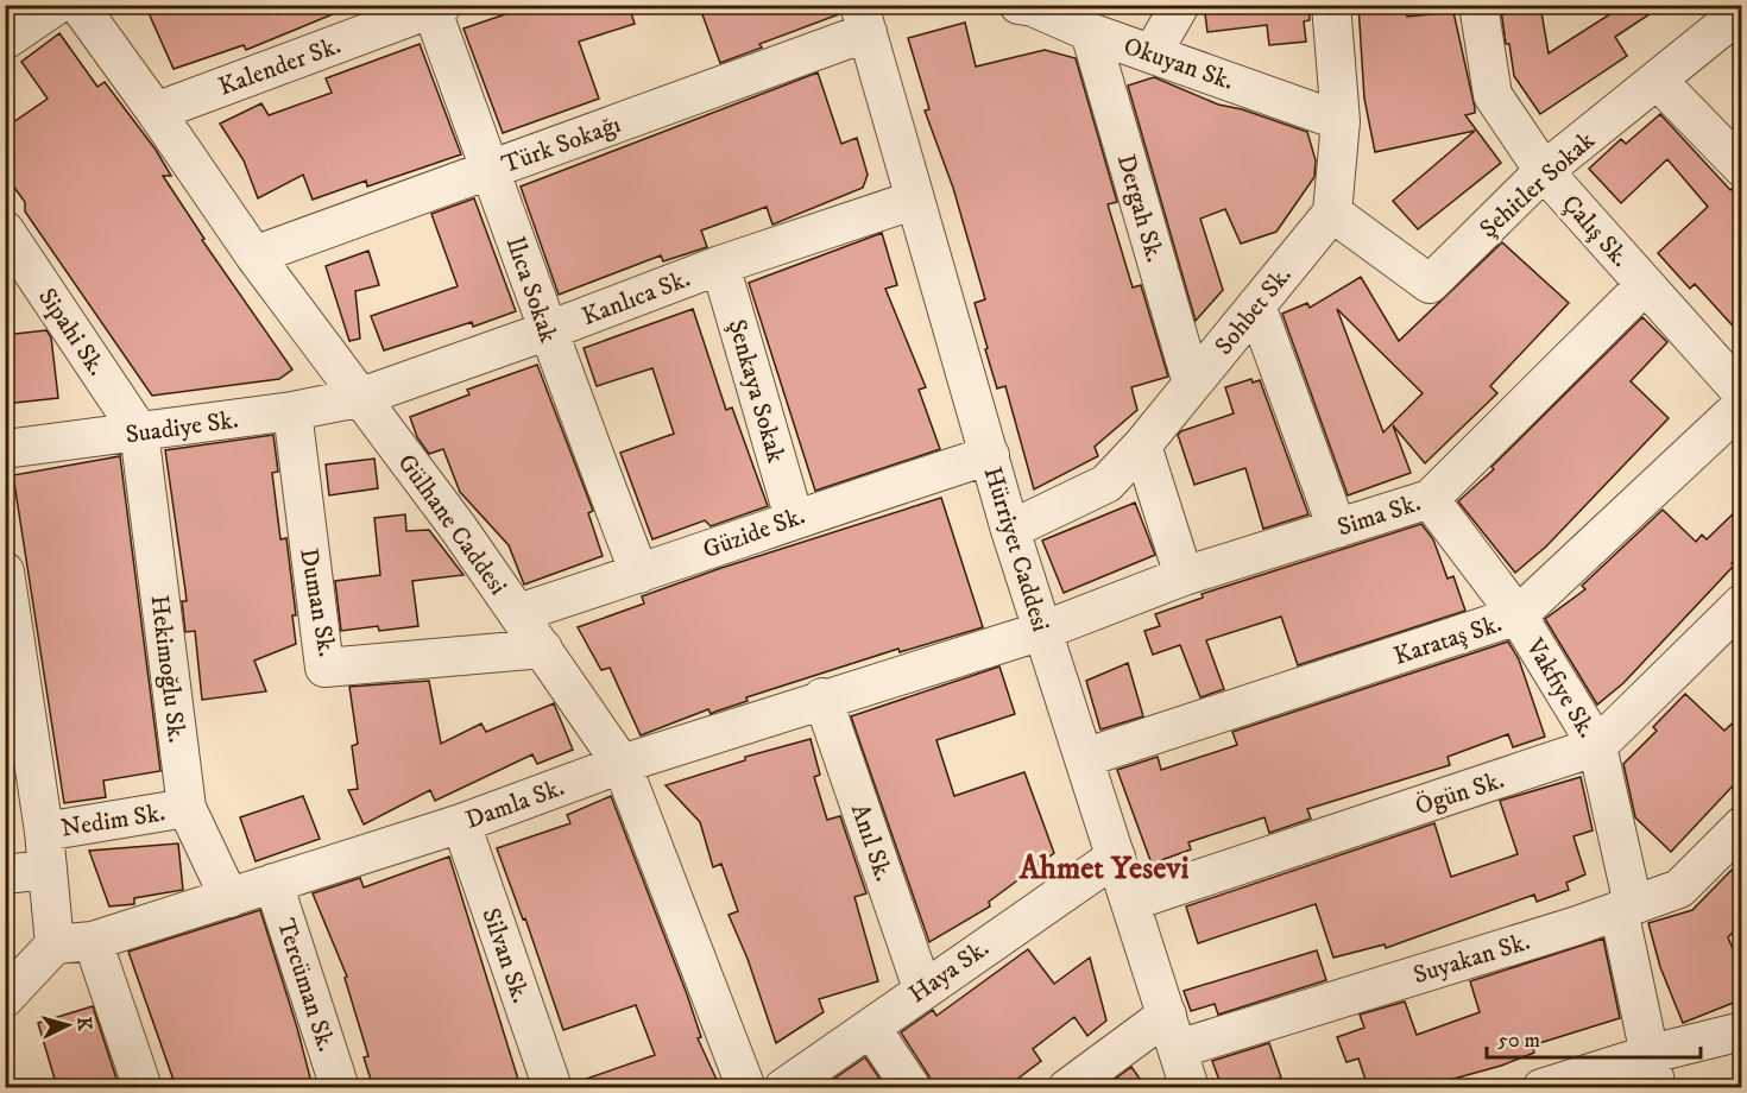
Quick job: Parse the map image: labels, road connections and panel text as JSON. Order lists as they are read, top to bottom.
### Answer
{
  "streets": {
    "street": [
      "Okuyan Sk.",
      "Kalender Sk.",
      "Türk Sokağı",
      "Şehitler Sokak",
      "Dergah Sk.",
      "Çalış Sk.",
      "llıca Sokak",
      "Kanlıca Sk.",
      "Sohbet Sk.",
      "Sipahi Sk.",
      "Şenkaya Sokak",
      "Suadiye Sk.",
      "Sima Sk.",
      "Gülhane Caddesi",
      "Güzide Sk.",
      "Hürriyet Caddesi",
      "Duman Sk.",
      "Karataş Sk.",
      "Hekimoğlu Sk.",
      "Vakfiye Sk.",
      "Ögün Sk.",
      "Damla Sk.",
      "Nedim Sk.",
      "Anıl Sk.",
      "Silvan Sk.",
      "Suyakan Sk.",
      "Haya Sk.",
      "Tercüman Sk."
    ]
  },
  "crossings": [
    ["Okuyan Sk.", "Dergah Sk."],
    ["Kalender Sk.", "llıca Sokak"],
    ["Kalender Sk.", "Gülhane Caddesi"],
    ["Türk Sokağı", "llıca Sokak"],
    ["Türk Sokağı", "Gülhane Caddesi"],
    ["Türk Sokağı", "Hürriyet Caddesi"],
    ["Şehitler Sokak", "Çalış Sk."],
    ["Şehitler Sokak", "Sohbet Sk."],
    ["Dergah Sk.", "Sohbet Sk."],
    ["Çalış Sk.", "Sima Sk."],
    ["llıca Sokak", "Kanlıca Sk."],
    ["llıca Sokak", "Güzide Sk."],
    ["Kanlıca Sk.", "Şenkaya Sokak"],
    ["Kanlıca Sk.", "Suadiye Sk."],
    ["Kanlıca Sk.", "Gülhane Caddesi"],
    ["Kanlıca Sk.", "Hürriyet Caddesi"],
    ["Sohbet Sk.", "Hürriyet Caddesi"],
    ["Sipahi Sk.", "Suadiye Sk."],
    ["Sipahi Sk.", "Hekimoğlu Sk."],
    ["Şenkaya Sokak", "Güzide Sk."],
    ["Suadiye Sk.", "Gülhane Caddesi"],
    ["Suadiye Sk.", "Duman Sk."],
    ["Suadiye Sk.", "Hekimoğlu Sk."],
    ["Sima Sk.", "Hürriyet Caddesi"],
    ["Sima Sk.", "Vakfiye Sk."],
    ["Sima Sk.", "Damla Sk."],
    ["Gülhane Caddesi", "Güzide Sk."],
    ["Gülhane Caddesi", "Duman Sk."],
    ["Gülhane Caddesi", "Damla Sk."],
    ["Güzide Sk.", "Hürriyet Caddesi"],
    ["Hürriyet Caddesi", "Karataş Sk."],
    ["Hürriyet Caddesi", "Ögün Sk."],
    ["Hürriyet Caddesi", "Damla Sk."],
    ["Hürriyet Caddesi", "Suyakan Sk."],
    ["Hürriyet Caddesi", "Haya Sk."],
    ["Karataş Sk.", "Vakfiye Sk."],
    ["Hekimoğlu Sk.", "Damla Sk."],
    ["Hekimoğlu Sk.", "Nedim Sk."],
    ["Vakfiye Sk.", "Ögün Sk."],
    ["Vakfiye Sk.", "Suyakan Sk."],
    ["Damla Sk.", "Anıl Sk."],
    ["Damla Sk.", "Silvan Sk."],
    ["Damla Sk.", "Tercüman Sk."],
    ["Anıl Sk.", "Haya Sk."]
  ],
  "districts": ["Ahmet Yesevi"],
  "scale_bar": "50 m",
  "north": "right"
}
